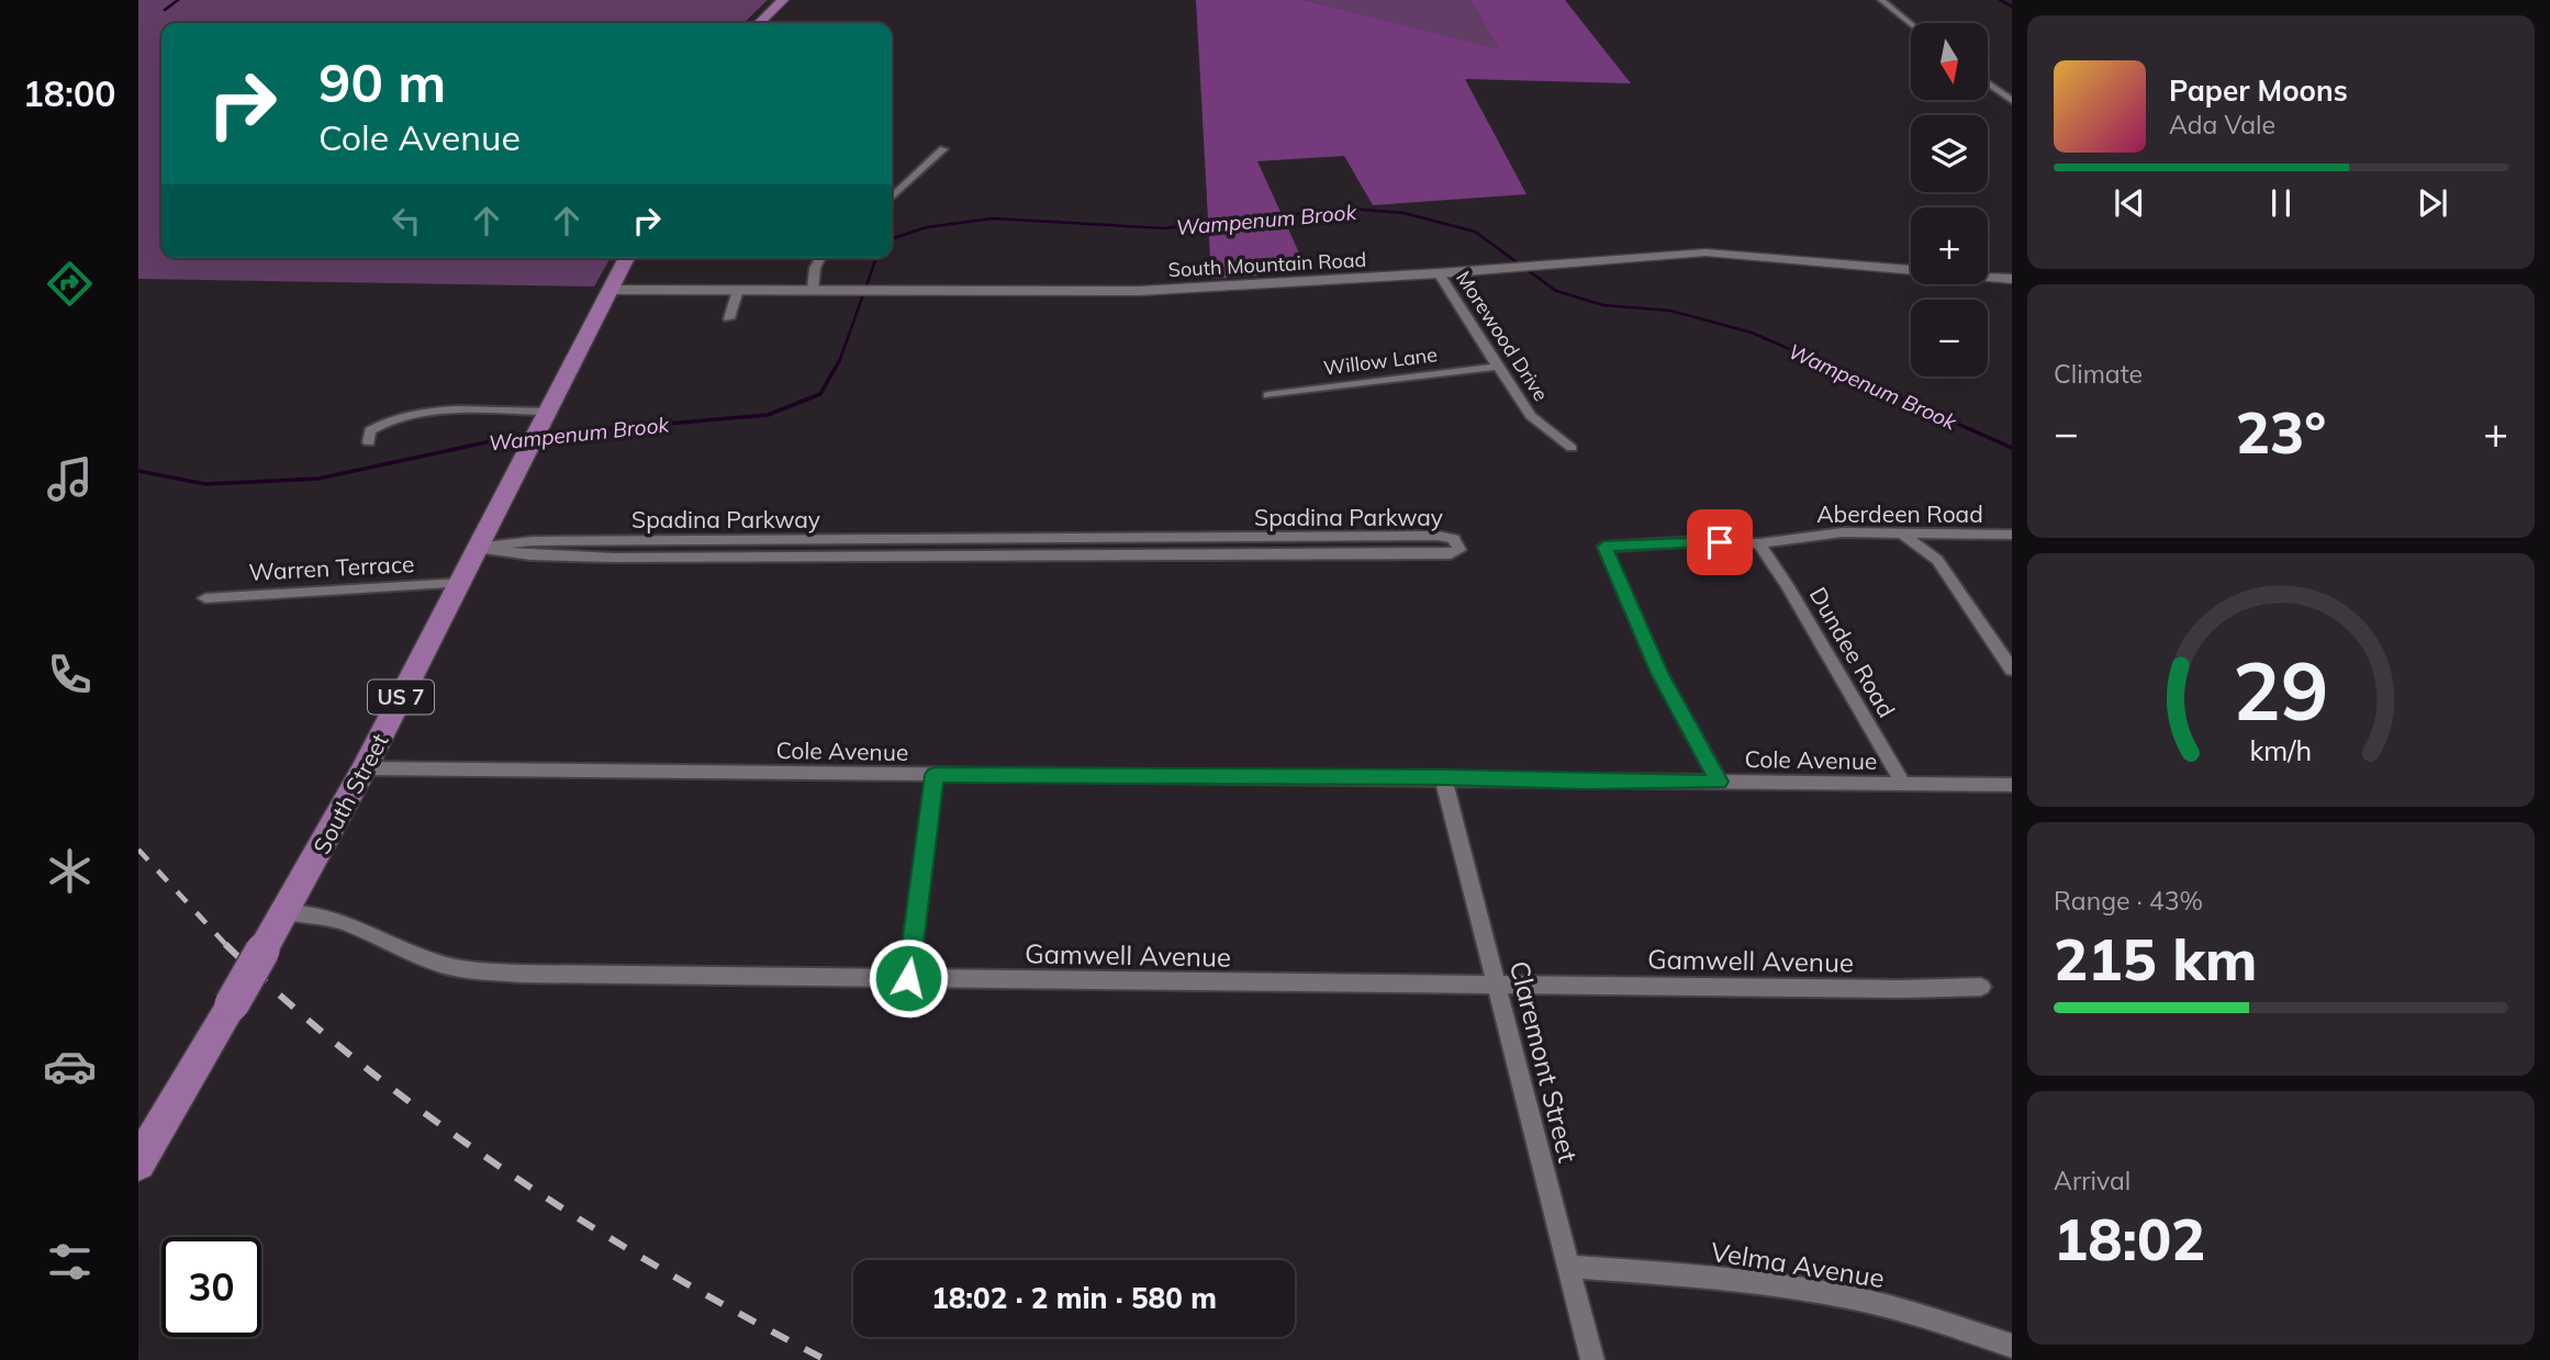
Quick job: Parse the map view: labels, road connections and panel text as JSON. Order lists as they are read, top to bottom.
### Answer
{
  "streets": {
    "highway": ["US 7", "South Street"],
    "street": [
      "South Mountain Road",
      "Morewood Drive",
      "Willow Lane",
      "Aberdeen Road",
      "Spadina Parkway",
      "Warren Terrace",
      "Dundee Road",
      "Cole Avenue",
      "Gamwell Avenue",
      "Claremont Street",
      "Velma Avenue"
    ]
  },
  "crossings": [
    ["South Mountain Road", "Morewood Drive"],
    ["South Mountain Road", "South Street"],
    ["Morewood Drive", "Willow Lane"],
    ["Aberdeen Road", "Dundee Road"],
    ["Aberdeen Road", "Cole Avenue"],
    ["Spadina Parkway", "South Street"],
    ["Warren Terrace", "South Street"],
    ["Dundee Road", "Cole Avenue"],
    ["Cole Avenue", "South Street"],
    ["Cole Avenue", "Claremont Street"],
    ["South Street", "Gamwell Avenue"],
    ["Gamwell Avenue", "Claremont Street"],
    ["Claremont Street", "Velma Avenue"]
  ],
  "water": ["Wampenum Brook"],
  "north": "bottom",
  "page": {
    "tabs": "18:00",
    "map_buttons": ["+", "−"],
    "turn": ["90 m", "Cole Avenue"],
    "song": ["Paper Moons", "Ada Vale"],
    "tile": [
      "Climate",
      ["Range · 43%", "215 km"],
      ["Arrival", "18:02"]
    ],
    "heat": ["−", "23°", "+"],
    "limit": "30",
    "trip": "18:02 · 2 min · 580 m",
    "gauge": ["29", "km/h"]
  }
}
